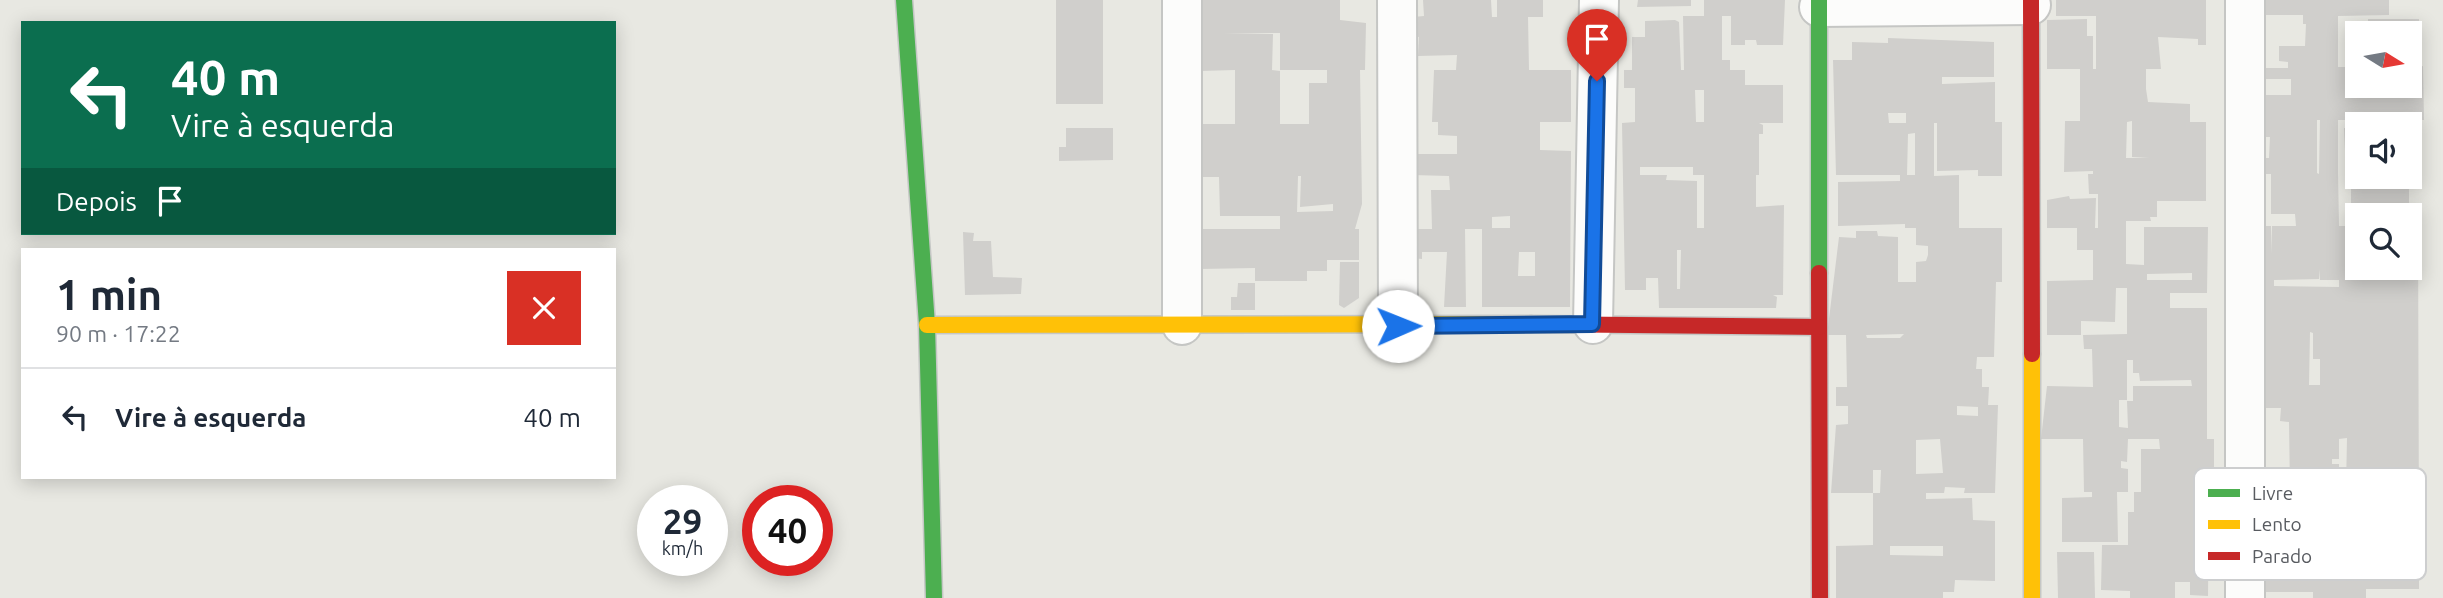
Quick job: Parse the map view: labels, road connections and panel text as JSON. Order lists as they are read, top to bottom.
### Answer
{
  "legend": ["Livre", "Lento", "Parado"],
  "north": "right",
  "page": {
    "turn": ["40 m", "Vire à esquerda"],
    "then": "Depois",
    "heading": ["1 min", "90 m · 17:22"],
    "list": [
      {
        "name": "Vire à esquerda",
        "value": "40 m"
      }
    ],
    "speed": "29 km/h",
    "limit": "40"
  }
}
